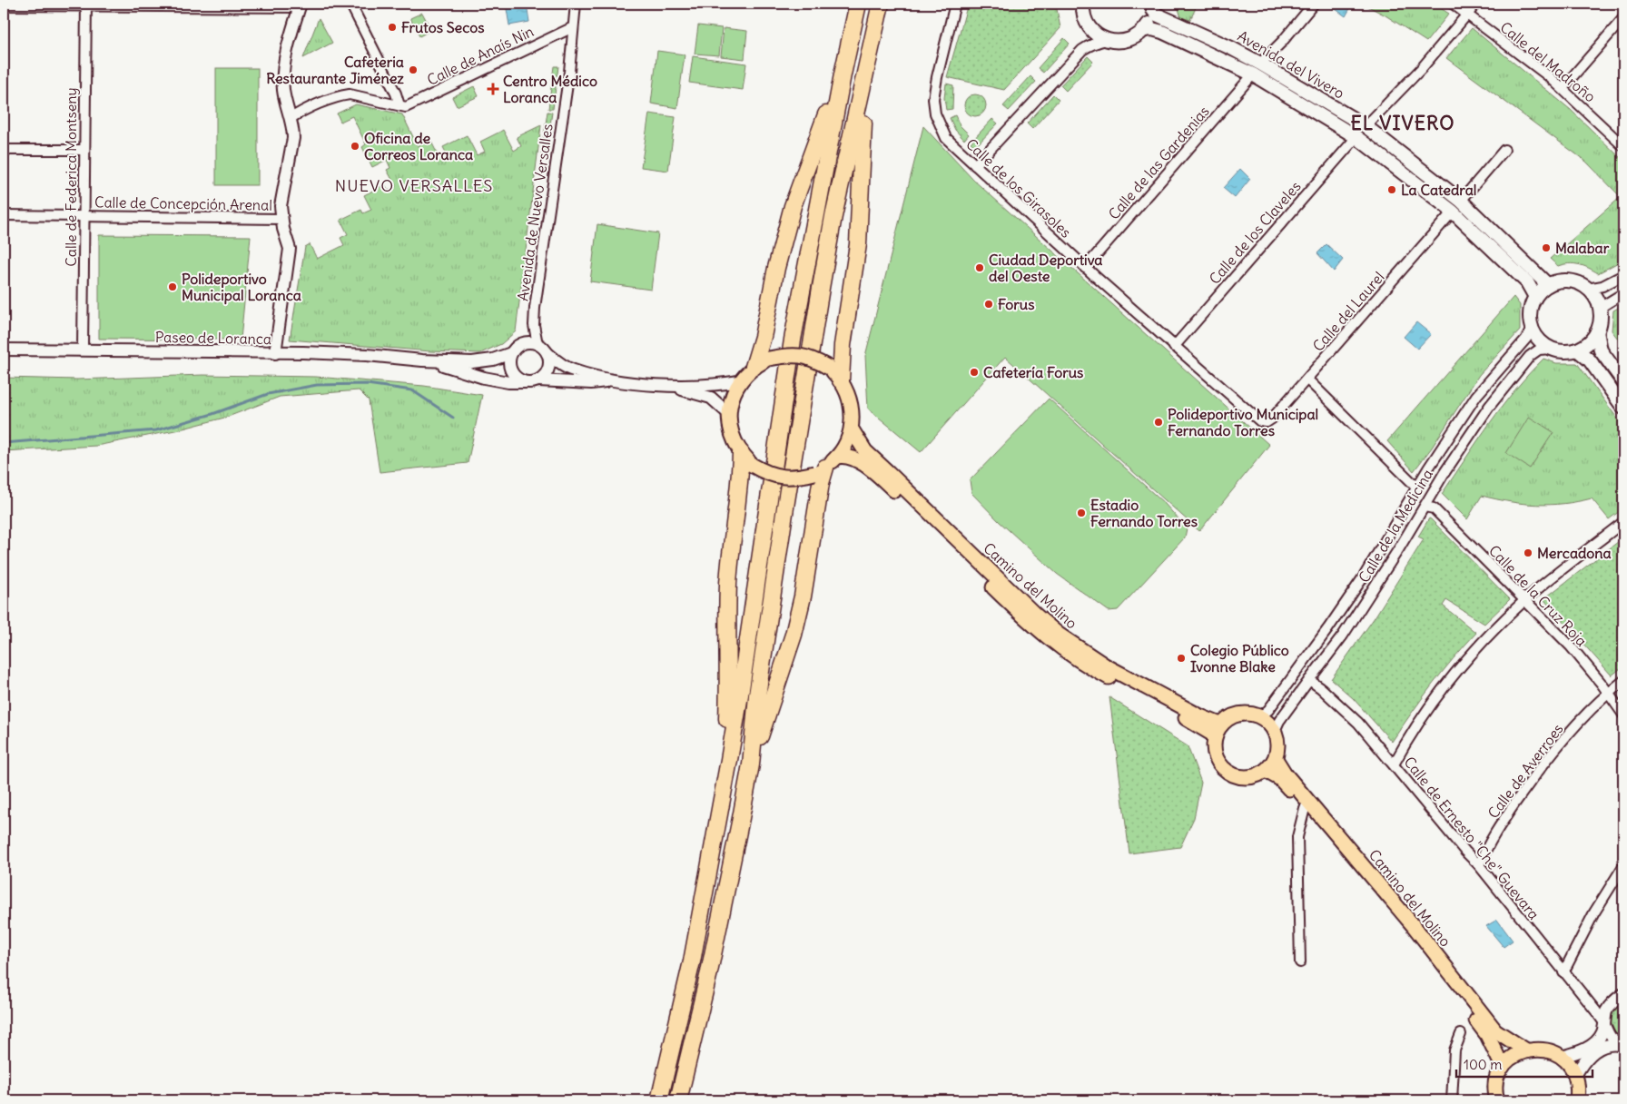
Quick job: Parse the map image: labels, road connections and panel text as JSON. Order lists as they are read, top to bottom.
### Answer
{
  "streets": {
    "main road": ["Avenida del Vivero", "Camino del Molino"],
    "street": [
      "Calle de Anaís Nin",
      "Calle del Madroño",
      "Calle de las Gardenias",
      "Calle de Federica Montseny",
      "Calle de los Girasoles",
      "Calle de Concepción Arenal",
      "Avenida de Nuevo Versalles",
      "Calle de los Claveles",
      "Calle del Laurel",
      "Paseo de Loranca",
      "Calle de la Medicina",
      "Calle de la Cruz Roja",
      "Calle de Averroes",
      "Calle de Ernesto \"Che\" Guevara"
    ]
  },
  "crossings": [
    ["Calle de Anaís Nin", "Avenida de Nuevo Versalles"],
    ["Avenida del Vivero", "Calle de las Gardenias"],
    ["Avenida del Vivero", "Calle de los Claveles"],
    ["Avenida del Vivero", "Calle del Laurel"],
    ["Avenida del Vivero", "Calle de la Medicina"],
    ["Calle de las Gardenias", "Calle de los Girasoles"],
    ["Calle de Federica Montseny", "Calle de Concepción Arenal"],
    ["Calle de Federica Montseny", "Paseo de Loranca"],
    ["Calle de los Girasoles", "Calle de los Claveles"],
    ["Calle de los Girasoles", "Calle del Laurel"],
    ["Avenida de Nuevo Versalles", "Paseo de Loranca"],
    ["Paseo de Loranca", "Camino del Molino"],
    ["Calle de la Medicina", "Camino del Molino"],
    ["Calle de la Medicina", "Calle de la Cruz Roja"],
    ["Calle de la Medicina", "Calle de Ernesto \"Che\" Guevara"],
    ["Calle de la Cruz Roja", "Calle de Averroes"],
    ["Calle de Averroes", "Calle de Ernesto \"Che\" Guevara"]
  ],
  "districts": ["EL VIVERO", "NUEVO VERSALLES"],
  "places": {
    "other": [
      "Frutos Secos",
      "Cafeteria Restaurante Jiménez",
      "Oficina de Correos Loranca",
      "La Catedral",
      "Malabar",
      "Ciudad Deportiva del Oeste",
      "Polideportivo Municipal Loranca",
      "Forus",
      "Cafetería Forus",
      "Polideportivo Municipal Fernando Torres",
      "Estadio Fernando Torres",
      "Mercadona",
      "Colegio Público Ivonne Blake"
    ],
    "health": ["Centro Médico Loranca"]
  },
  "scale_bar": "100 m"
}
